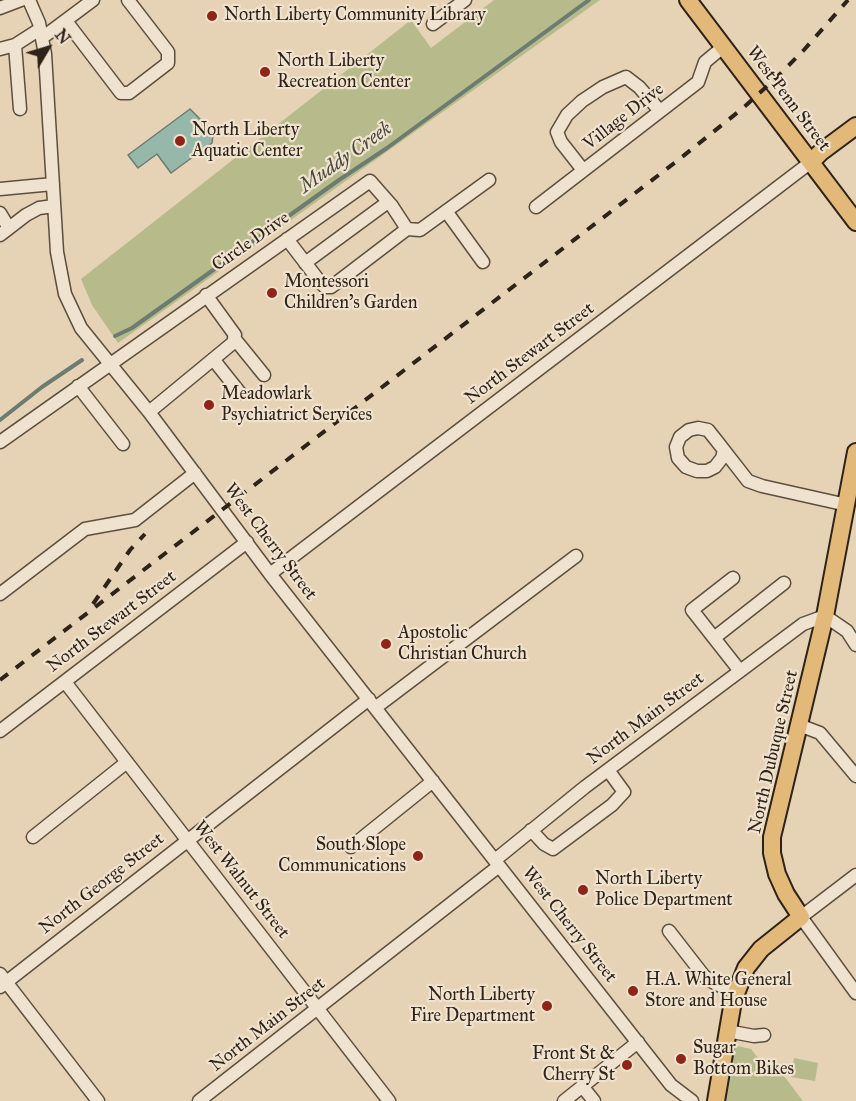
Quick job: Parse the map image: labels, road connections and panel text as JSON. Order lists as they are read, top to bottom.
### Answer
{
  "streets": {
    "main road": ["West Penn Street", "North Dubuque Street"],
    "street": [
      "Village Drive",
      "Circle Drive",
      "North Stewart Street",
      "West Cherry Street",
      "North Main Street",
      "West Walnut Street",
      "North George Street"
    ]
  },
  "crossings": [
    ["West Penn Street", "Village Drive"],
    ["West Penn Street", "North Stewart Street"],
    ["Circle Drive", "West Cherry Street"],
    ["North Stewart Street", "West Cherry Street"],
    ["North Stewart Street", "West Walnut Street"],
    ["West Cherry Street", "North Main Street"],
    ["West Cherry Street", "North George Street"],
    ["North Main Street", "North Dubuque Street"],
    ["North Main Street", "West Walnut Street"],
    ["West Walnut Street", "North George Street"]
  ],
  "water": ["Muddy Creek"],
  "places": [
    "North Liberty Community Library",
    "North Liberty Recreation Center",
    "North Liberty Aquatic Center",
    "Montessori Children's Garden",
    "Meadowlark Psychiatrict Services",
    "Apostolic Christian Church",
    "South Slope Communications",
    "North Liberty Police Department",
    "H.A. White General Store and House",
    "North Liberty Fire Department",
    "Sugar Bottom Bikes",
    "Front St & Cherry St"
  ],
  "north": "top right"
}
